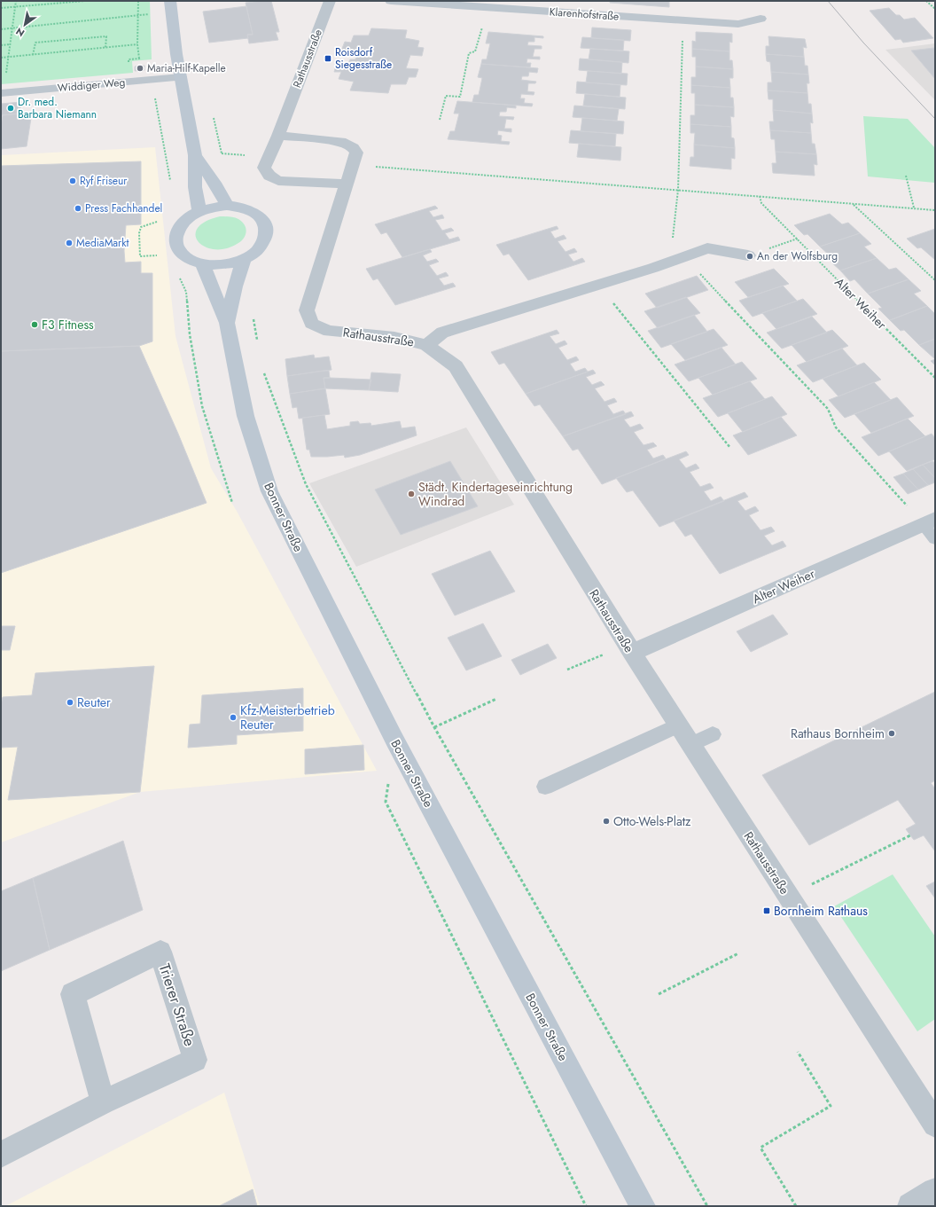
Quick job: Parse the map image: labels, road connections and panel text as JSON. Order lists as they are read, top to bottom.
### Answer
{
  "streets": {
    "street": [
      "Klarenhofstraße",
      "Rathausstraße",
      "Widdiger Weg",
      "Alter Weiher",
      "Bonner Straße",
      "Trierer Straße"
    ]
  },
  "crossings": [
    ["Rathausstraße", "Alter Weiher"]
  ],
  "places": {
    "transit": ["Roisdorf Siegesstraße", "Bornheim Rathaus"],
    "other": [
      "Maria-Hilf-Kapelle",
      "Dr. med. Barbara Niemann",
      "Ryf Friseur",
      "Press Fachhandel",
      "MediaMarkt",
      "An der Wolfsburg",
      "F3 Fitness",
      "Städt. Kindertageseinrichtung Windrad",
      "Reuter",
      "Kfz-Meisterbetrieb Reuter",
      "Rathaus Bornheim",
      "Otto-Wels-Platz"
    ]
  },
  "north": "bottom left"
}
